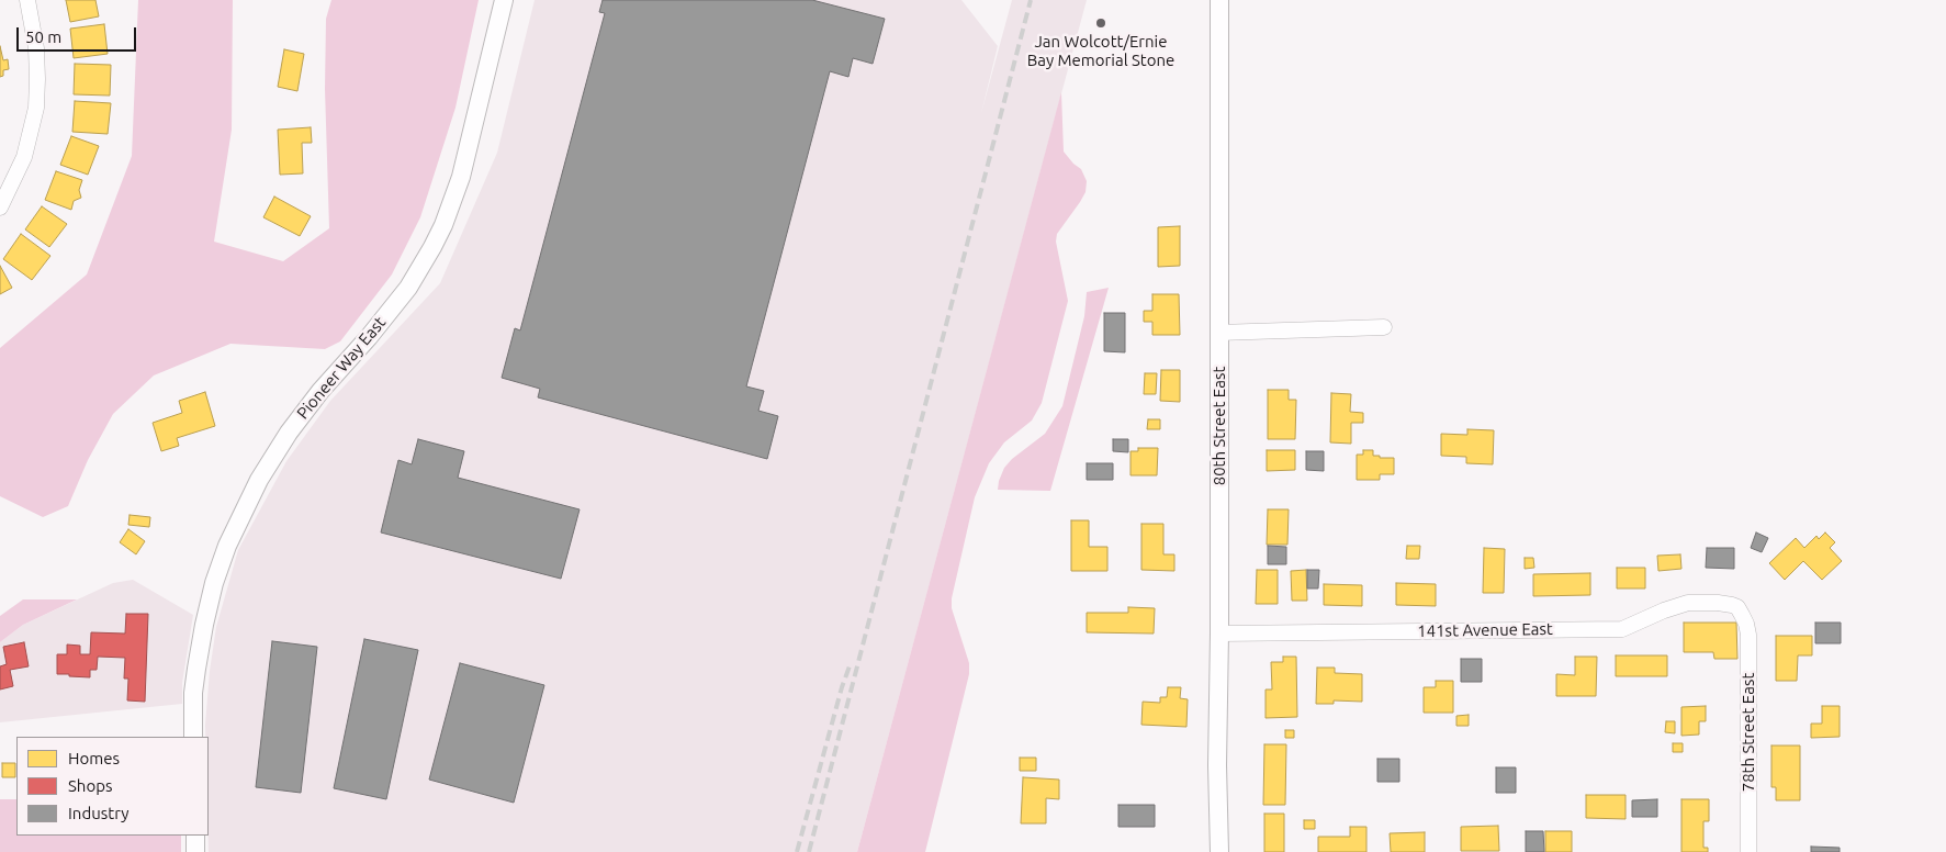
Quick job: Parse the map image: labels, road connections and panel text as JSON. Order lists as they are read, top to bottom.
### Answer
{
  "streets": {
    "street": [
      "Pioneer Way East",
      "80th Street East",
      "141st Avenue East",
      "78th Street East"
    ]
  },
  "crossings": [
    ["80th Street East", "141st Avenue East"],
    ["141st Avenue East", "78th Street East"]
  ],
  "places": ["Jan Wolcott/Ernie Bay Memorial Stone"],
  "legend": ["Homes", "Shops", "Industry"],
  "scale_bar": "50 m"
}
